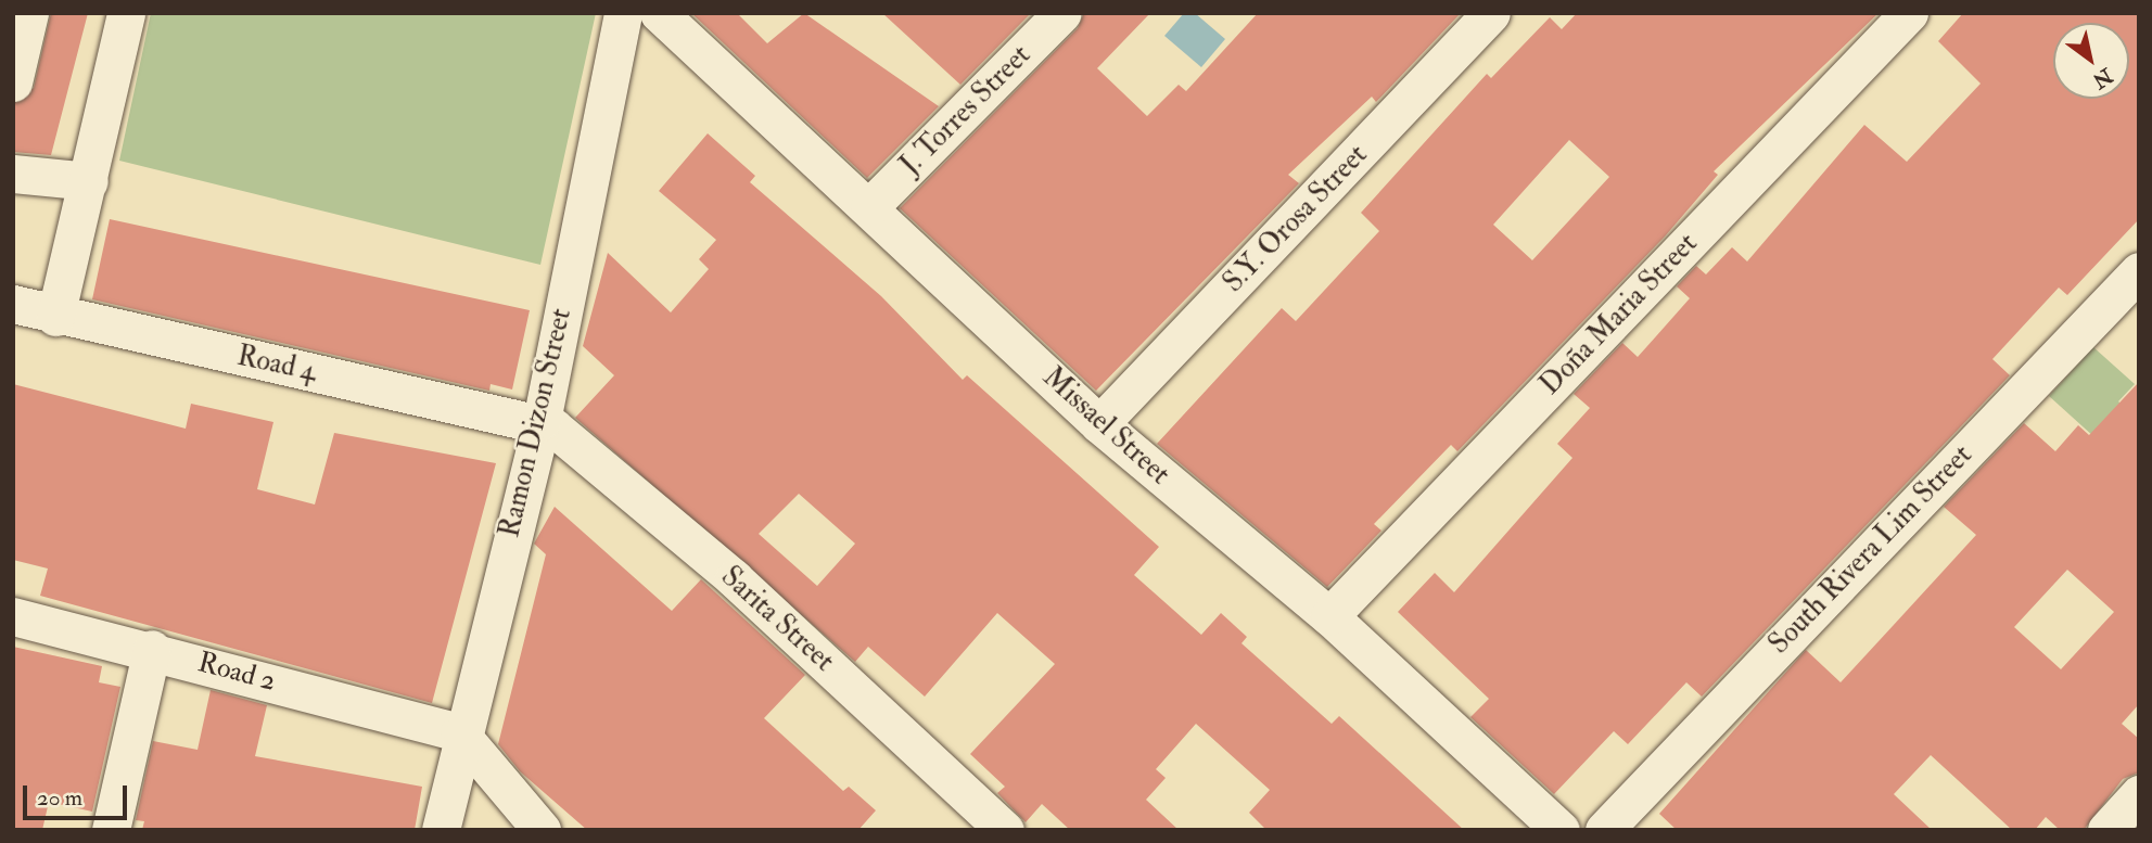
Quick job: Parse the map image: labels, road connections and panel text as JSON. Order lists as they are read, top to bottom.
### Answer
{
  "streets": {
    "street": [
      "J. Torres Street",
      "S.Y. Orosa Street",
      "Doña Maria Street",
      "Road 4",
      "Ramon Dizon Street",
      "Missael Street",
      "South Rivera Lim Street",
      "Sarita Street",
      "Road 2"
    ]
  },
  "crossings": [
    ["J. Torres Street", "Missael Street"],
    ["S.Y. Orosa Street", "Missael Street"],
    ["Doña Maria Street", "Missael Street"],
    ["Road 4", "Ramon Dizon Street"],
    ["Road 4", "Sarita Street"],
    ["Ramon Dizon Street", "Sarita Street"],
    ["Ramon Dizon Street", "Road 2"]
  ],
  "scale_bar": "20 m",
  "north": "bottom right"
}
